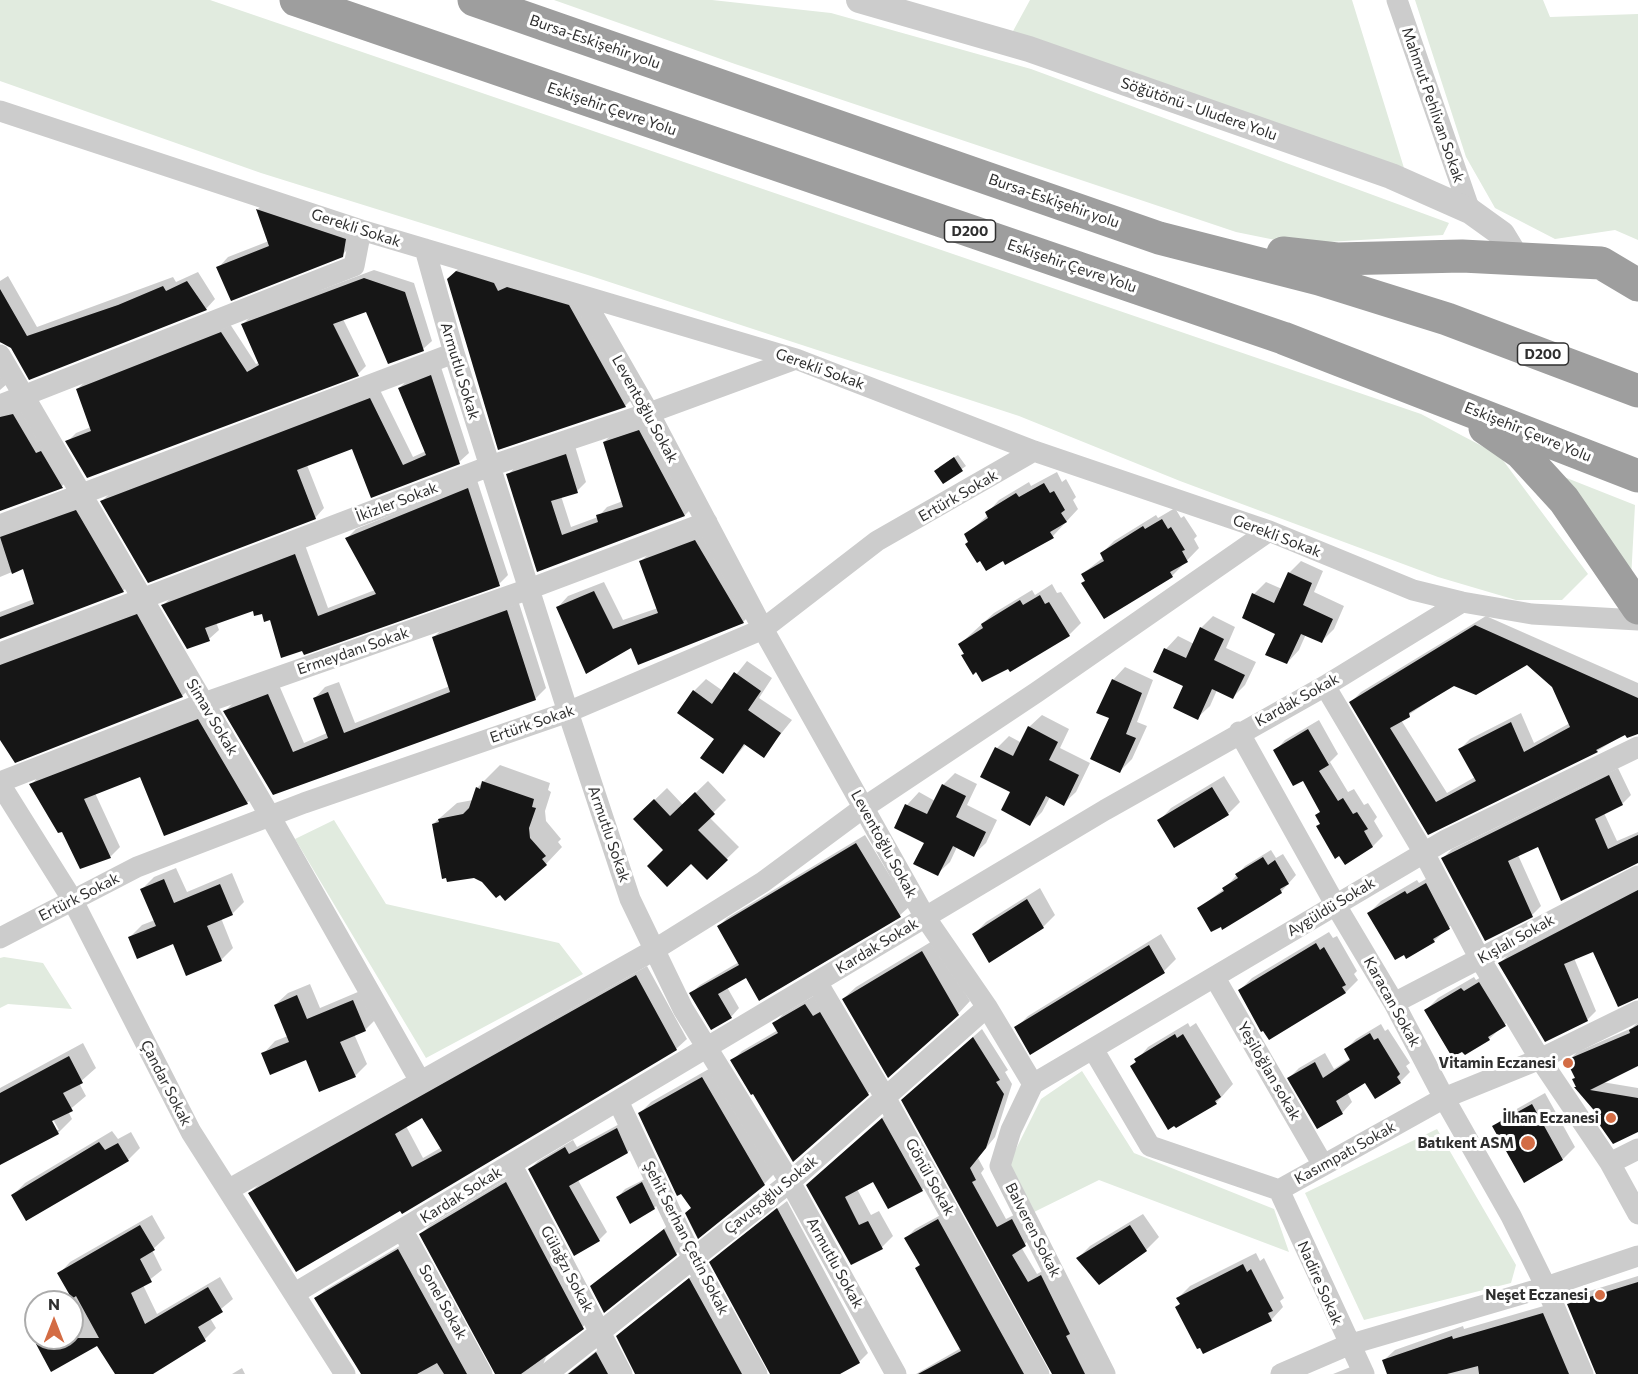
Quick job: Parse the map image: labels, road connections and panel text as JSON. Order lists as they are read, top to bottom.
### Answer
{
  "streets": {
    "highway": ["Bursa-Eskişehir yolu", "Eskişehir Çevre Yolu", "D200"],
    "street": [
      "Mahmut Pehlivan Sokak",
      "Söğütönü - Uludere Yolu",
      "Gerekli Sokak",
      "Armutlu Sokak",
      "Leventoğlu Sokak",
      "Ertürk Sokak",
      "İkizler Sokak",
      "Ermeydanı Sokak",
      "Kardak Sokak",
      "Simav Sokak",
      "Aygüldü Sokak",
      "Kışlalı Sokak",
      "Karacan Sokak",
      "Yeşiloğlan sokak",
      "Çandar Sokak",
      "Kasımpatı Sokak",
      "Gönül Sokak",
      "Çavuşoğlu Sokak",
      "Balveren Sokak",
      "Şehit Serhan Çetin Sokak",
      "Gülağzı Sokak",
      "Nadire Sokak",
      "Sonel Sokak"
    ]
  },
  "crossings": [
    ["Mahmut Pehlivan Sokak", "Söğütönü - Uludere Yolu"],
    ["Gerekli Sokak", "Armutlu Sokak"],
    ["Gerekli Sokak", "Leventoğlu Sokak"],
    ["Gerekli Sokak", "Ertürk Sokak"],
    ["Gerekli Sokak", "İkizler Sokak"],
    ["Gerekli Sokak", "Kardak Sokak"],
    ["Armutlu Sokak", "Ertürk Sokak"],
    ["Armutlu Sokak", "İkizler Sokak"],
    ["Armutlu Sokak", "Ermeydanı Sokak"],
    ["Armutlu Sokak", "Kardak Sokak"],
    ["Armutlu Sokak", "Çavuşoğlu Sokak"],
    ["Leventoğlu Sokak", "Ertürk Sokak"],
    ["Leventoğlu Sokak", "İkizler Sokak"],
    ["Leventoğlu Sokak", "Ermeydanı Sokak"],
    ["Leventoğlu Sokak", "Kardak Sokak"],
    ["Leventoğlu Sokak", "Aygüldü Sokak"],
    ["Leventoğlu Sokak", "Çavuşoğlu Sokak"],
    ["Leventoğlu Sokak", "Balveren Sokak"],
    ["Ertürk Sokak", "Simav Sokak"],
    ["Ertürk Sokak", "Çandar Sokak"],
    ["İkizler Sokak", "Simav Sokak"],
    ["Ermeydanı Sokak", "Simav Sokak"],
    ["Ermeydanı Sokak", "Çandar Sokak"],
    ["Kardak Sokak", "Karacan Sokak"],
    ["Kardak Sokak", "Çandar Sokak"],
    ["Kardak Sokak", "Gönül Sokak"],
    ["Kardak Sokak", "Şehit Serhan Çetin Sokak"],
    ["Kardak Sokak", "Gülağzı Sokak"],
    ["Kardak Sokak", "Sonel Sokak"],
    ["Aygüldü Sokak", "Karacan Sokak"],
    ["Aygüldü Sokak", "Yeşiloğlan sokak"],
    ["Aygüldü Sokak", "Kasımpatı Sokak"],
    ["Aygüldü Sokak", "Balveren Sokak"],
    ["Kışlalı Sokak", "Karacan Sokak"],
    ["Karacan Sokak", "Kasımpatı Sokak"],
    ["Yeşiloğlan sokak", "Kasımpatı Sokak"],
    ["Kasımpatı Sokak", "Nadire Sokak"],
    ["Gönül Sokak", "Çavuşoğlu Sokak"],
    ["Çavuşoğlu Sokak", "Şehit Serhan Çetin Sokak"],
    ["Çavuşoğlu Sokak", "Gülağzı Sokak"]
  ],
  "places": [
    "Vitamin Eczanesi",
    "İlhan Eczanesi",
    "Batıkent ASM",
    "Neşet Eczanesi"
  ],
  "north": "top"
}
